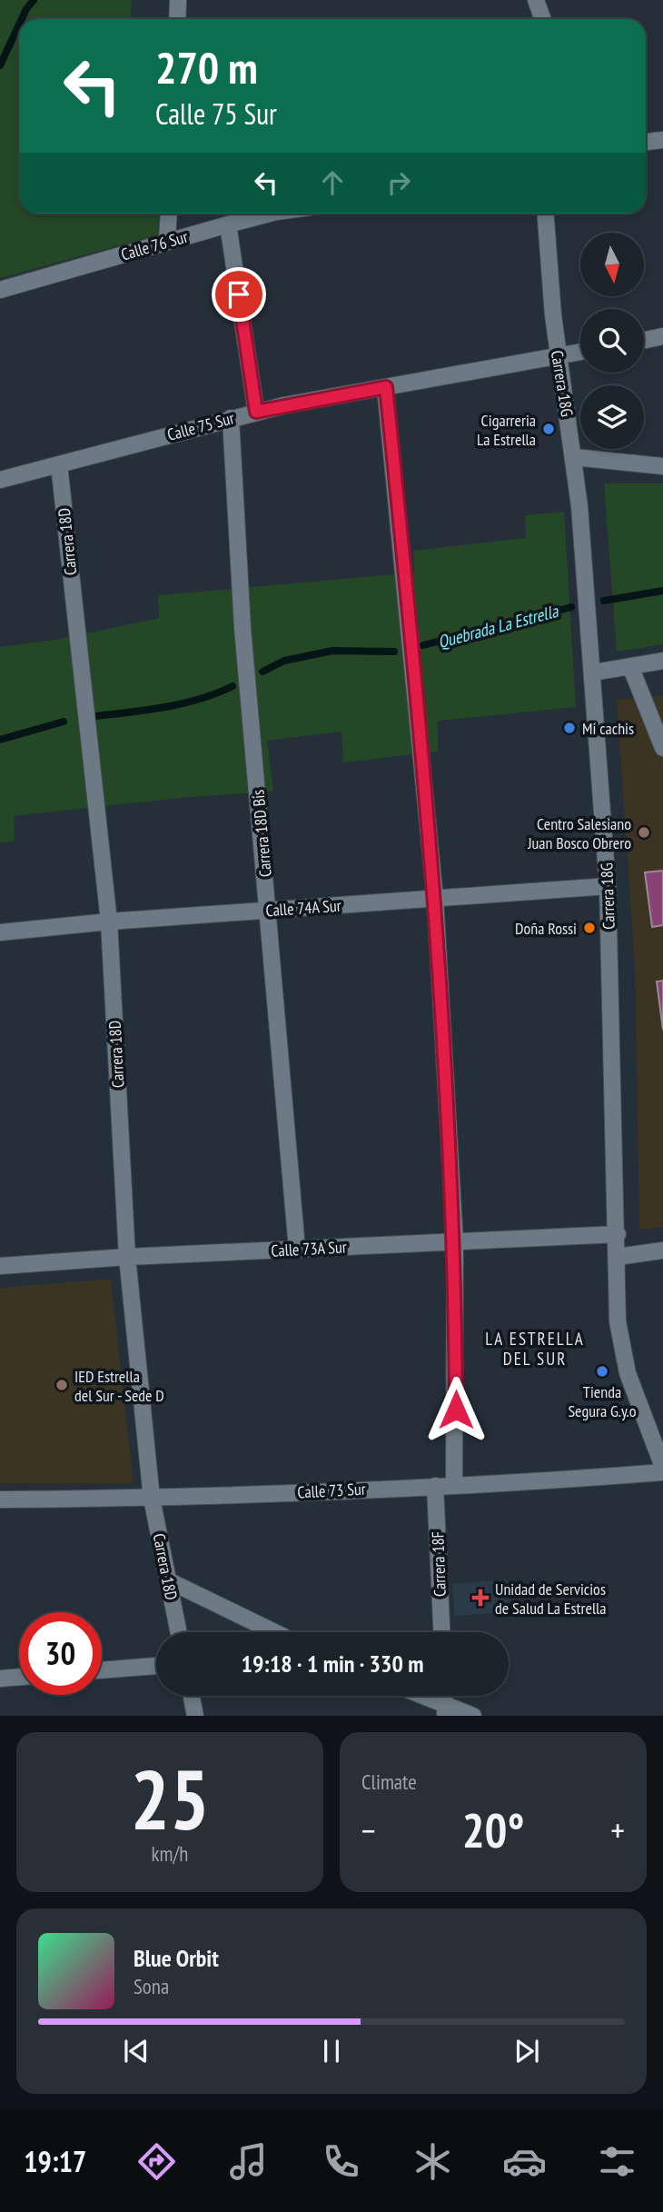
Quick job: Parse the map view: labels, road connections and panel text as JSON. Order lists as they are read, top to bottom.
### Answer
{
  "streets": {
    "street": [
      "Calle 76 Sur",
      "Carrera 18G",
      "Calle 75 Sur",
      "Carrera 18D",
      "Carrera 18D Bis",
      "Calle 74A Sur",
      "Calle 73A Sur",
      "Calle 73 Sur",
      "Carrera 18F"
    ]
  },
  "crossings": [
    ["Carrera 18G", "Calle 75 Sur"],
    ["Carrera 18G", "Calle 74A Sur"],
    ["Carrera 18G", "Calle 73A Sur"],
    ["Calle 75 Sur", "Carrera 18D"],
    ["Calle 75 Sur", "Carrera 18D Bis"],
    ["Carrera 18D", "Calle 74A Sur"],
    ["Carrera 18D", "Calle 73A Sur"],
    ["Carrera 18D", "Calle 73 Sur"],
    ["Carrera 18D Bis", "Calle 74A Sur"],
    ["Carrera 18D Bis", "Calle 73A Sur"],
    ["Calle 73 Sur", "Carrera 18F"]
  ],
  "districts": ["LA ESTRELLA DEL SUR"],
  "water": ["Quebrada La Estrella"],
  "places": {
    "other": [
      "Cigarreria La Estrella",
      "Mi cachis",
      "Centro Salesiano Juan Bosco Obrero",
      "Doña Rossi",
      "Tienda Segura G.y.o",
      "IED Estrella del Sur - Sede D"
    ],
    "health": ["Unidad de Servicios de Salud La Estrella"]
  },
  "north": "bottom",
  "page": {
    "turn": ["270 m", "Calle 75 Sur"],
    "limit": "30",
    "trip": "19:18 · 1 min · 330 m",
    "tile": [
      ["25", "km/h"],
      "Climate"
    ],
    "heat": ["−", "20°", "+"],
    "song": ["Blue Orbit", "Sona"],
    "tabs": "19:17"
  }
}
